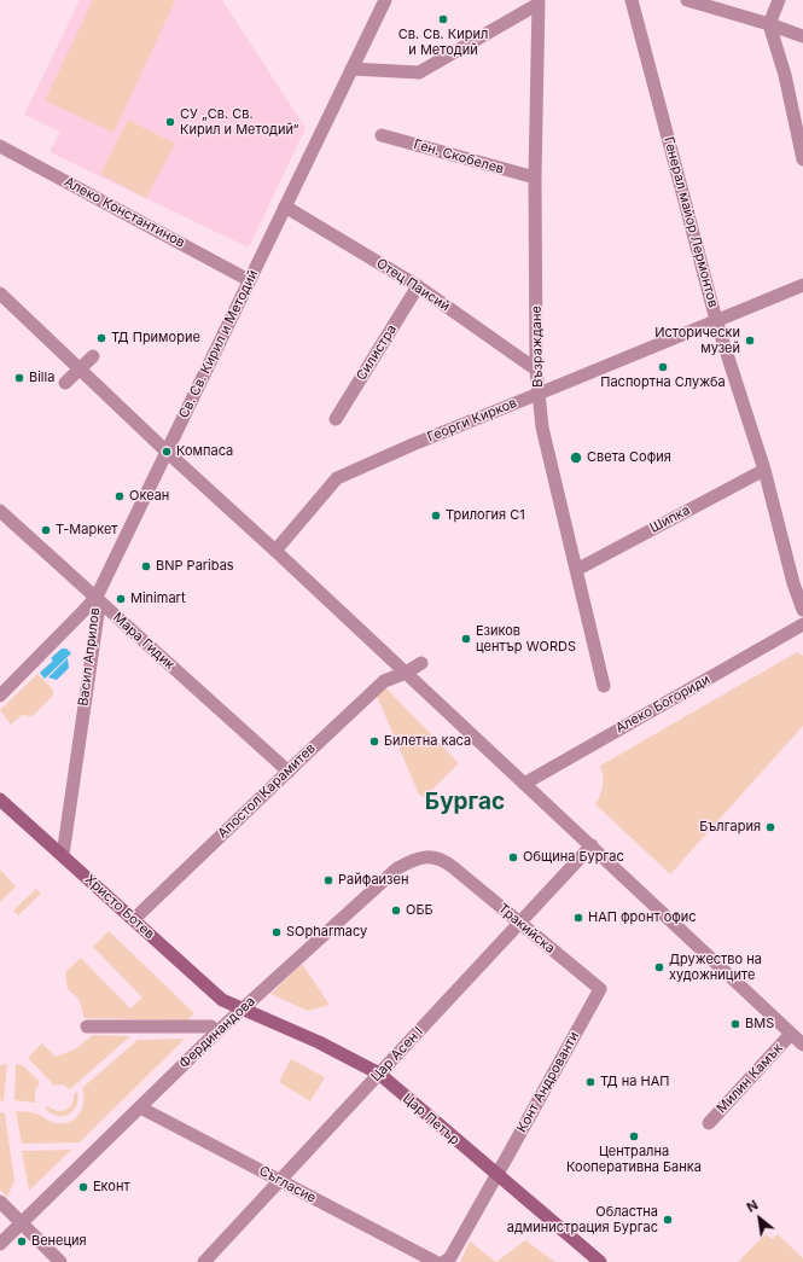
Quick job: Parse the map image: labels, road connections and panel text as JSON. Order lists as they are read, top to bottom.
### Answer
{
  "streets": {
    "main road": ["Христо Ботев", "Цар Петър"],
    "street": [
      "Ген. Скобелев",
      "Алеко Константинов",
      "Генерал майор Лермонтов",
      "Отец Паисий",
      "Св. Св. Кирил и Методий",
      "Възраждане",
      "Силистра",
      "Георги Кирков",
      "Шипка",
      "Мара Гидик",
      "Васил Априлов",
      "Алеко Богориди",
      "Апостол Карамитев",
      "Тракийска",
      "Фердинандова",
      "Цар Асен I",
      "Милин Камък",
      "Конт Андрованти",
      "Съгласие"
    ]
  },
  "crossings": [
    ["Ген. Скобелев", "Възраждане"],
    ["Алеко Константинов", "Св. Св. Кирил и Методий"],
    ["Генерал майор Лермонтов", "Георги Кирков"],
    ["Генерал майор Лермонтов", "Шипка"],
    ["Отец Паисий", "Св. Св. Кирил и Методий"],
    ["Отец Паисий", "Възраждане"],
    ["Отец Паисий", "Силистра"],
    ["Св. Св. Кирил и Методий", "Васил Априлов"],
    ["Възраждане", "Георги Кирков"],
    ["Възраждане", "Шипка"],
    ["Мара Гидик", "Васил Априлов"],
    ["Мара Гидик", "Апостол Карамитев"],
    ["Васил Априлов", "Христо Ботев"],
    ["Апостол Карамитев", "Христо Ботев"],
    ["Христо Ботев", "Фердинандова"],
    ["Христо Ботев", "Цар Петър"],
    ["Тракийска", "Фердинандова"],
    ["Тракийска", "Цар Асен I"],
    ["Тракийска", "Конт Андрованти"],
    ["Фердинандова", "Цар Петър"],
    ["Фердинандова", "Съгласие"],
    ["Цар Асен I", "Цар Петър"],
    ["Цар Асен I", "Съгласие"],
    ["Конт Андрованти", "Цар Петър"]
  ],
  "districts": ["Бургас"],
  "places": [
    "Св. Св. Кирил и Методий",
    "СУ „Св. Св. Кирил и Методий“",
    "ТД Приморие",
    "Исторически музей",
    "Паспортна Служба",
    "Billa",
    "Компаса",
    "Света София",
    "Океан",
    "Трилогия С1",
    "Т-Маркет",
    "BNP Paribas",
    "Minimart",
    "Езиков център WORDS",
    "Билетна каса",
    "България",
    "Община Бургас",
    "Райфаизен",
    "ОББ",
    "НАП фронт офис",
    "SOpharmacy",
    "Дружество на художниците",
    "BMS",
    "ТД на НАП",
    "Централна Кооперативна Банка",
    "Еконт",
    "Областна администрация Бургас",
    "Венеция"
  ],
  "north": "top left"
}
